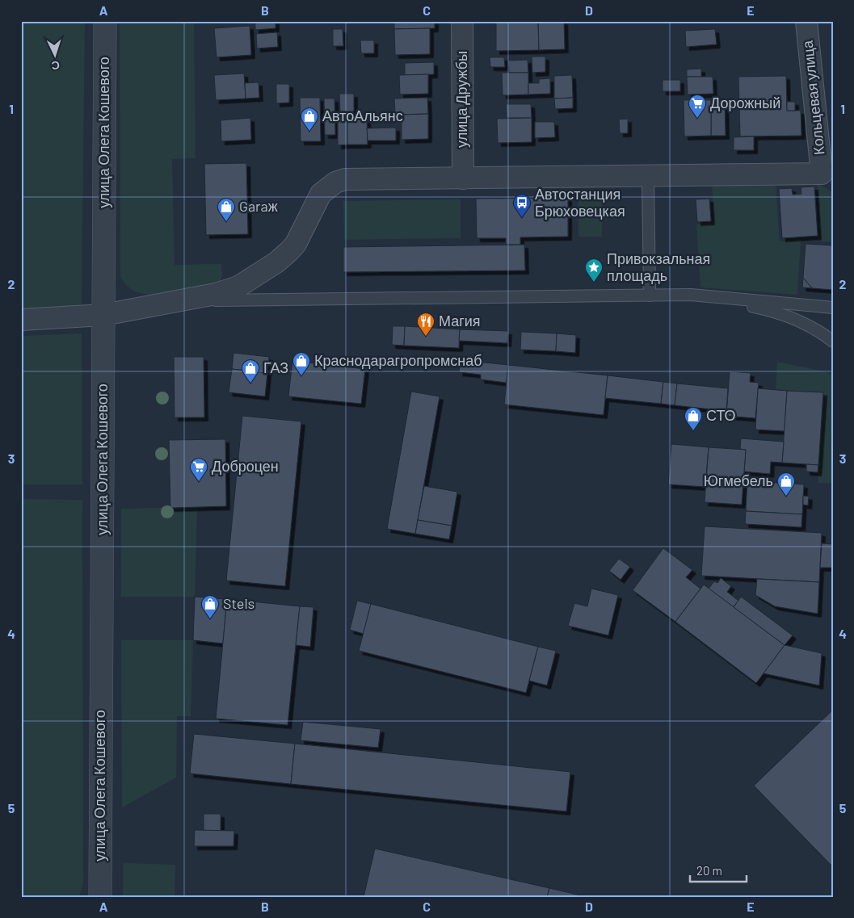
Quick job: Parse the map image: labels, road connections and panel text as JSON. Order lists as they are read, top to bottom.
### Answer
{
  "streets": {
    "street": ["Кольцевая улица", "улица Дружбы", "улица Олега Кошевого"]
  },
  "places": {
    "supermarket": ["Дорожный", "Доброцен"],
    "shop": [
      "АвтоАльянс",
      "Garaж",
      "Краснодарагропромснаб",
      "ГАЗ",
      "СТО",
      "Югмебель",
      "Stels"
    ],
    "bus stop": ["Автостанция Брюховецкая"],
    "place": ["Привокзальная площадь"],
    "restaurant": ["Магия"]
  },
  "scale_bar": "20 m",
  "north": "bottom",
  "grid": {
    "columns": [
      "A",
      "B",
      "C",
      "D",
      "E"
    ],
    "rows": [
      "1",
      "2",
      "3",
      "4",
      "5"
    ]
  }
}
